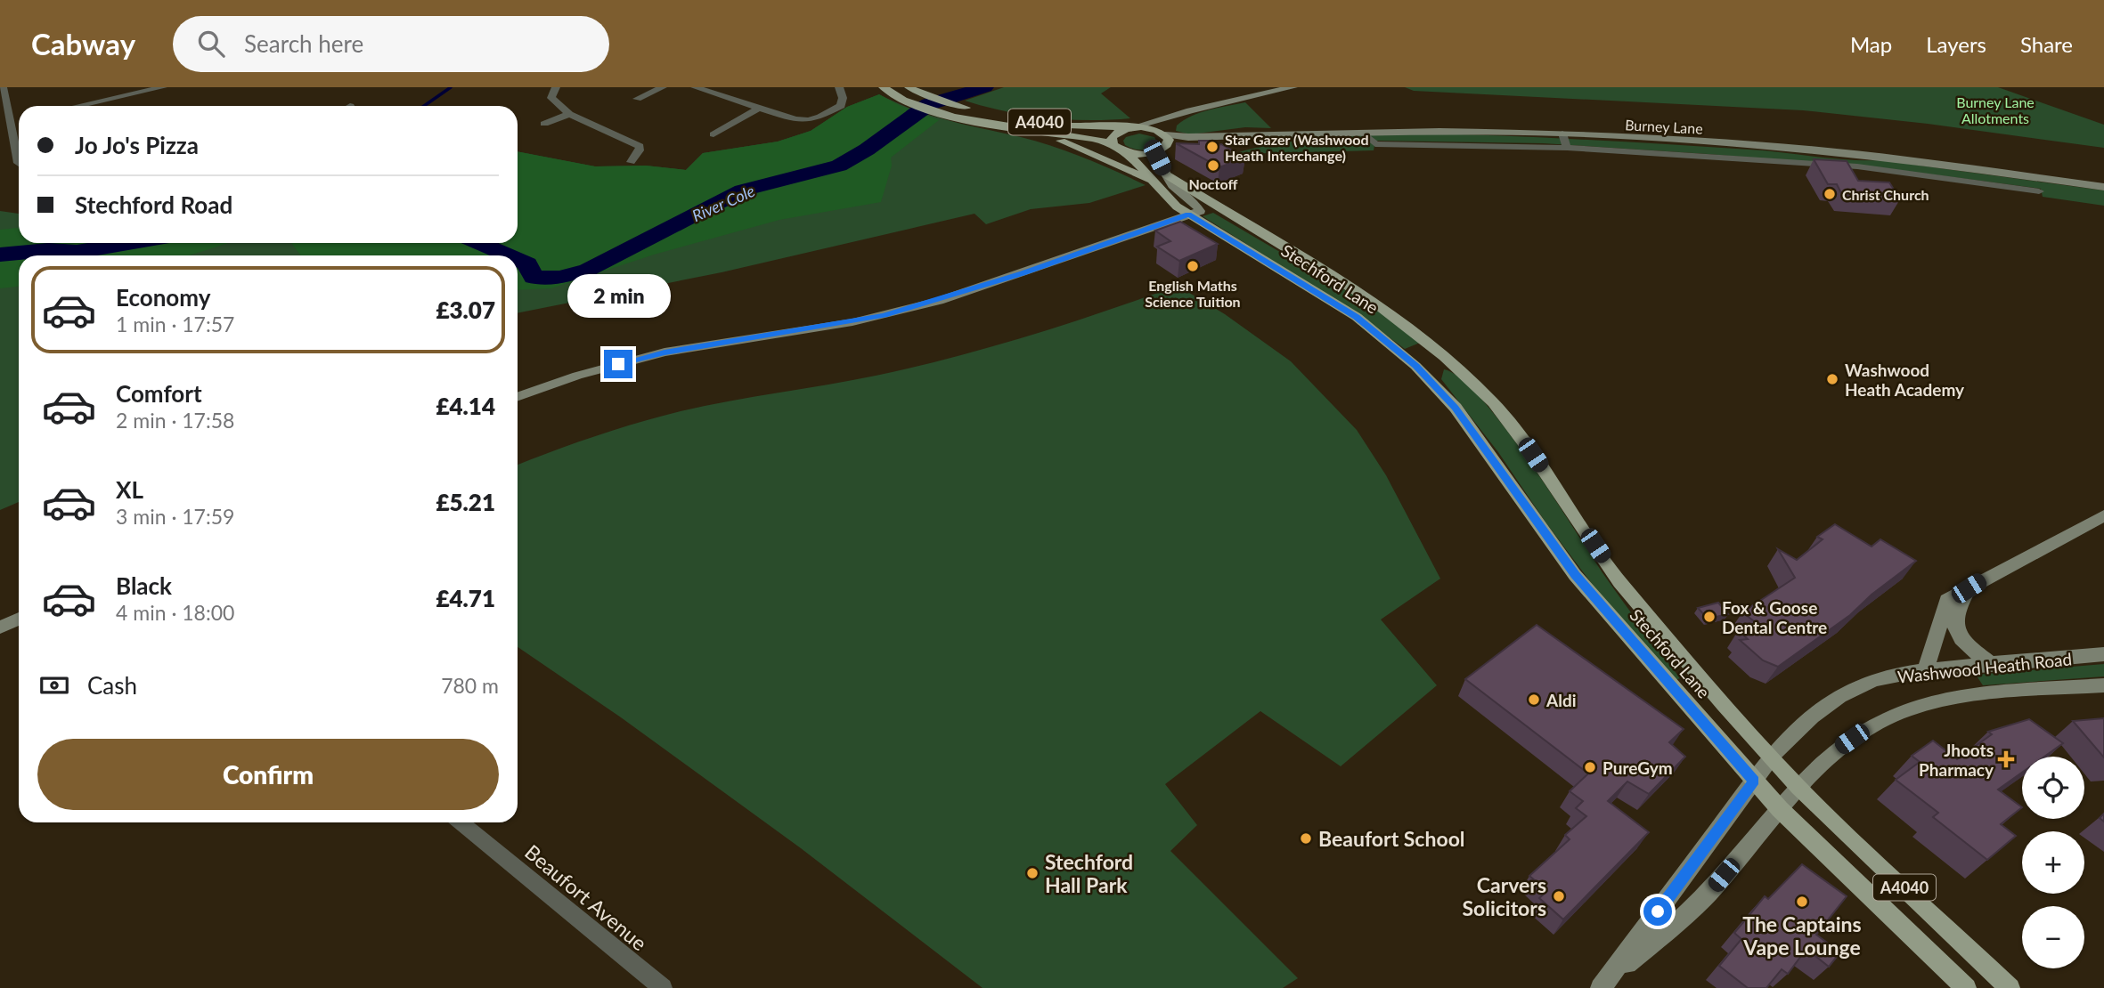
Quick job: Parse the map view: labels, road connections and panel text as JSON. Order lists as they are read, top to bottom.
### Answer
{
  "streets": {
    "main road": [
      "A4040",
      "Burney Lane",
      "Stechford Lane",
      "Washwood Heath Road"
    ],
    "street": ["Beaufort Avenue"]
  },
  "crossings": [
    ["A4040", "Stechford Lane"],
    ["A4040", "Washwood Heath Road"],
    ["Stechford Lane", "Washwood Heath Road"]
  ],
  "water": ["River Cole"],
  "parks": ["Burney Lane Allotments"],
  "places": {
    "other": [
      "Star Gazer (Washwood Heath Interchange)",
      "Noctoff",
      "Christ Church",
      "English Maths Science Tuition",
      "Washwood Heath Academy",
      "Fox & Goose Dental Centre",
      "Aldi",
      "PureGym",
      "Beaufort School",
      "Stechford Hall Park",
      "Carvers Solicitors",
      "The Captains Vape Lounge"
    ],
    "health": ["Jhoots Pharmacy"]
  },
  "page": {
    "header": "Cabway",
    "search": "Search here",
    "nav": ["Map", "Layers", "Share"],
    "banner": ["Jo Jo's Pizza", "Stechford Road"],
    "list": [
      {
        "name": "Economy",
        "note": "1 min · 17:57",
        "value": "£3.07"
      },
      {
        "name": "Comfort",
        "note": "2 min · 17:58",
        "value": "£4.14"
      },
      {
        "name": "XL",
        "note": "3 min · 17:59",
        "value": "£5.21"
      },
      {
        "name": "Black",
        "note": "4 min · 18:00",
        "value": "£4.71"
      }
    ],
    "bubble": "2 min",
    "pay": ["Cash", "780 m"],
    "buttons": "Confirm",
    "map_buttons": ["+", "−"]
  }
}
